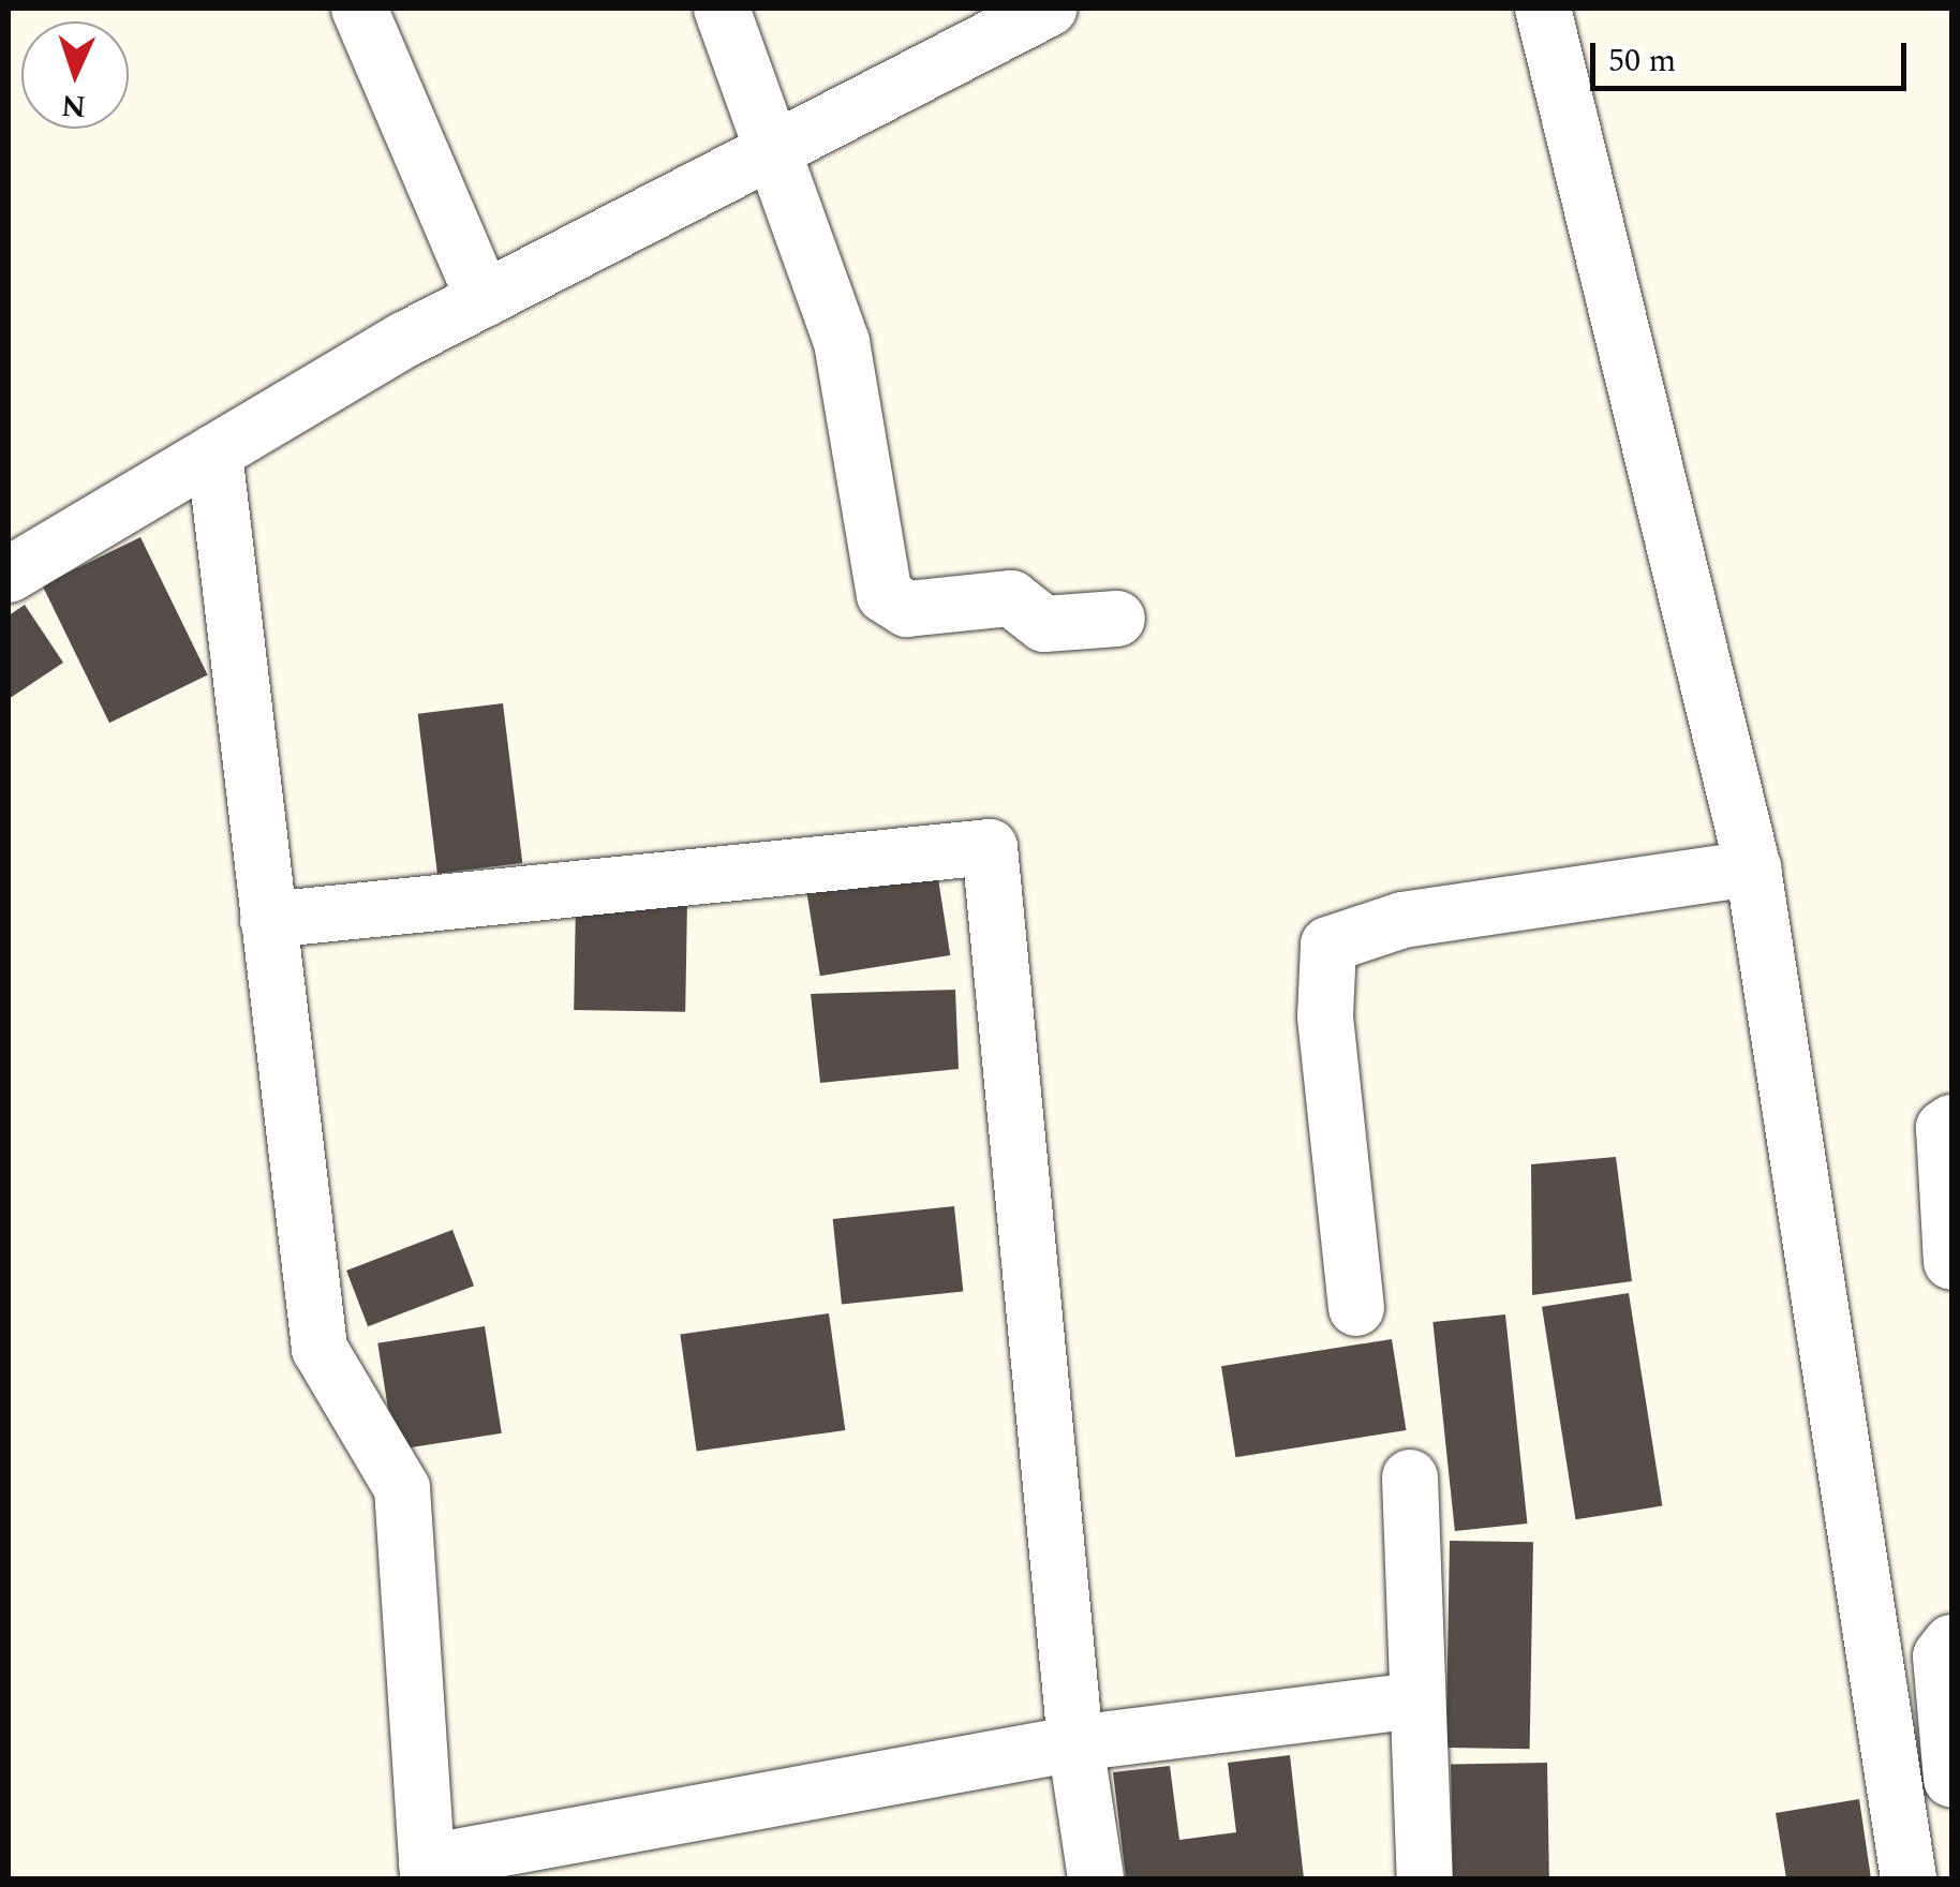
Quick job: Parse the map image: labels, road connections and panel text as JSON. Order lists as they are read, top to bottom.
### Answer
{
  "scale_bar": "50 m",
  "north": "bottom"
}
